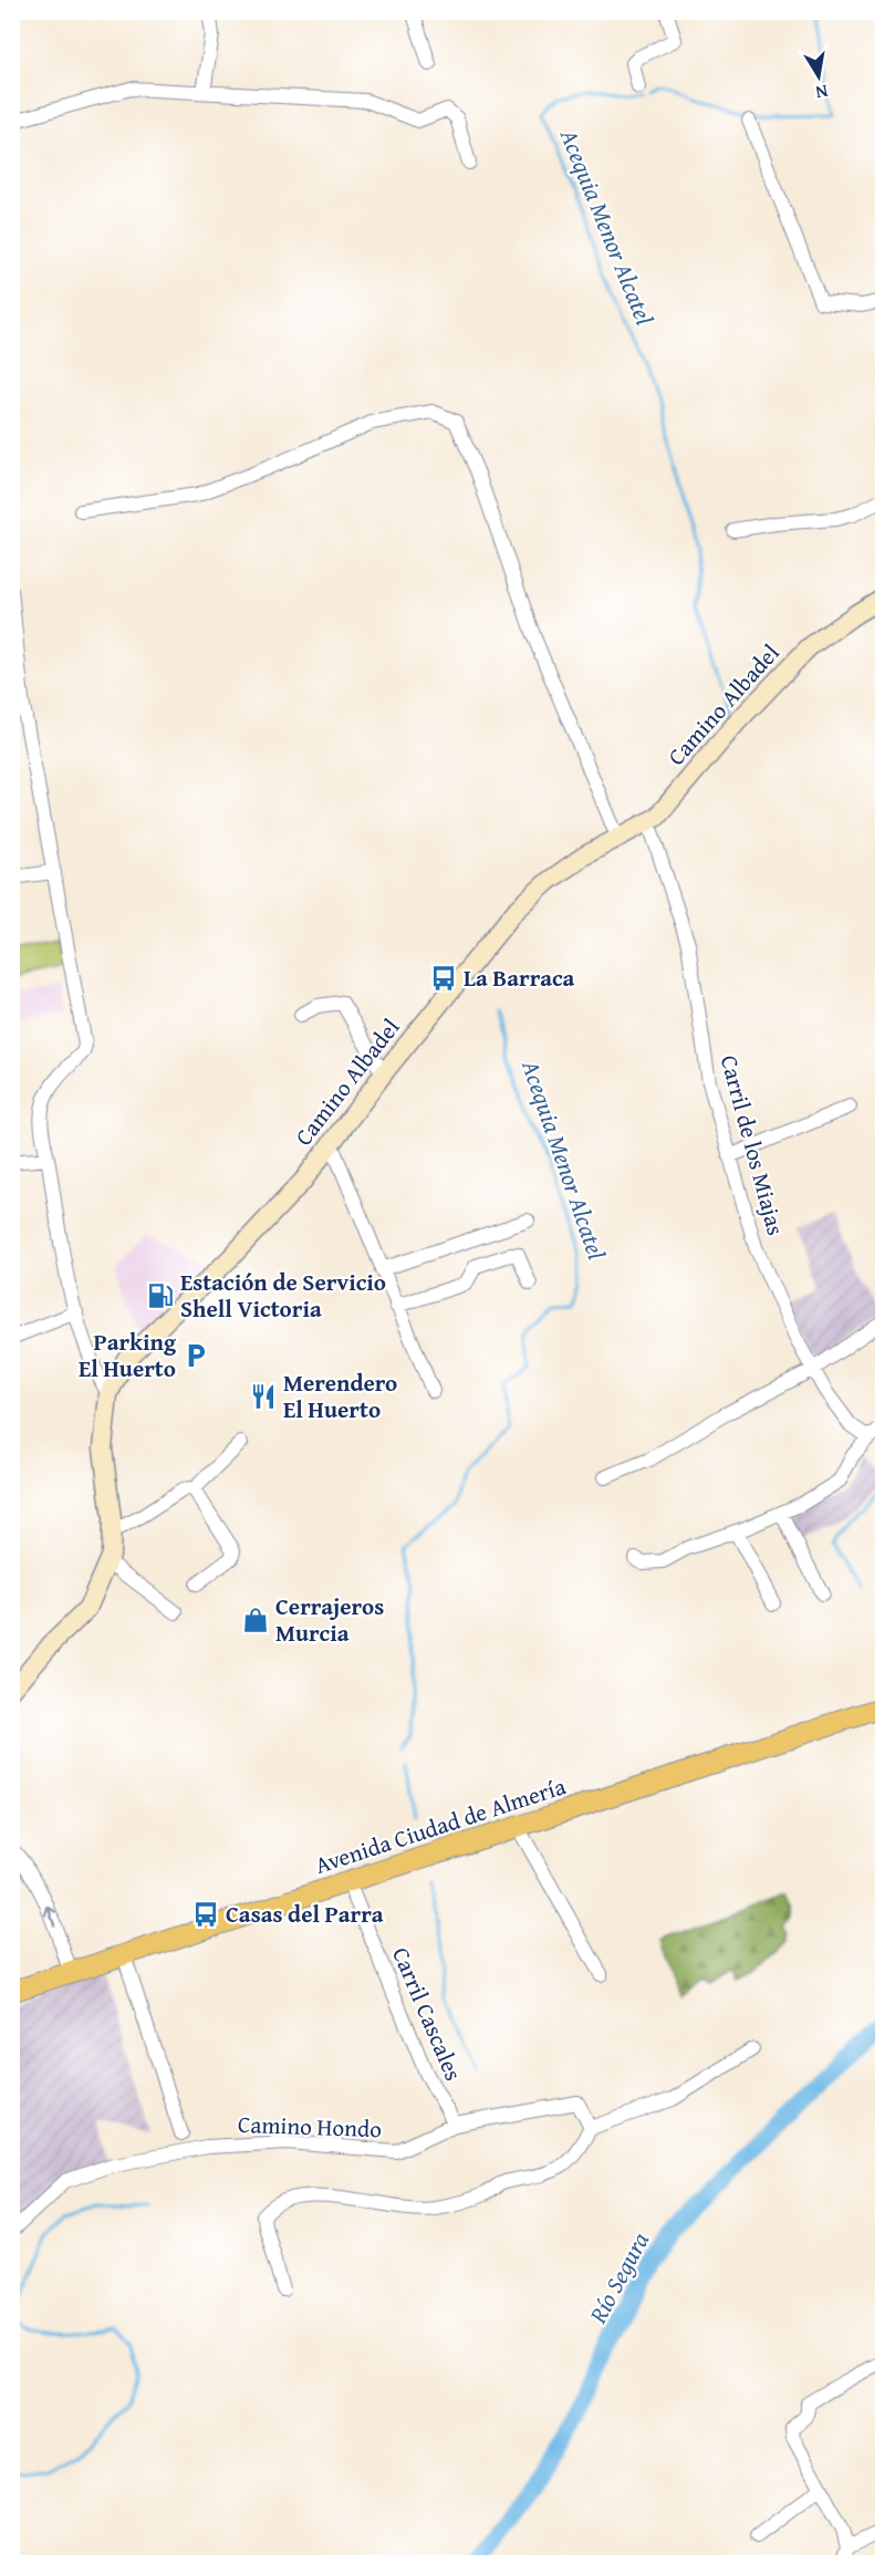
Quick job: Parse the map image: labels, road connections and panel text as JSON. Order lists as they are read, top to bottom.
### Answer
{
  "streets": {
    "main road": ["Camino Albadel", "Avenida Ciudad de Almería"],
    "street": ["Carril de los Miajas", "Carril Cascales", "Camino Hondo"]
  },
  "crossings": [
    ["Camino Albadel", "Carril de los Miajas"],
    ["Avenida Ciudad de Almería", "Carril Cascales"],
    ["Carril Cascales", "Camino Hondo"]
  ],
  "water": ["Acequia Menor Alcatel", "Río Segura"],
  "places": {
    "bus stop": ["La Barraca", "Casas del Parra"],
    "fuel station": ["Estación de Servicio Shell Victoria"],
    "parking": ["Parking El Huerto"],
    "restaurant": ["Merendero El Huerto"],
    "shop": ["Cerrajeros Murcia"]
  },
  "north": "bottom"
}
